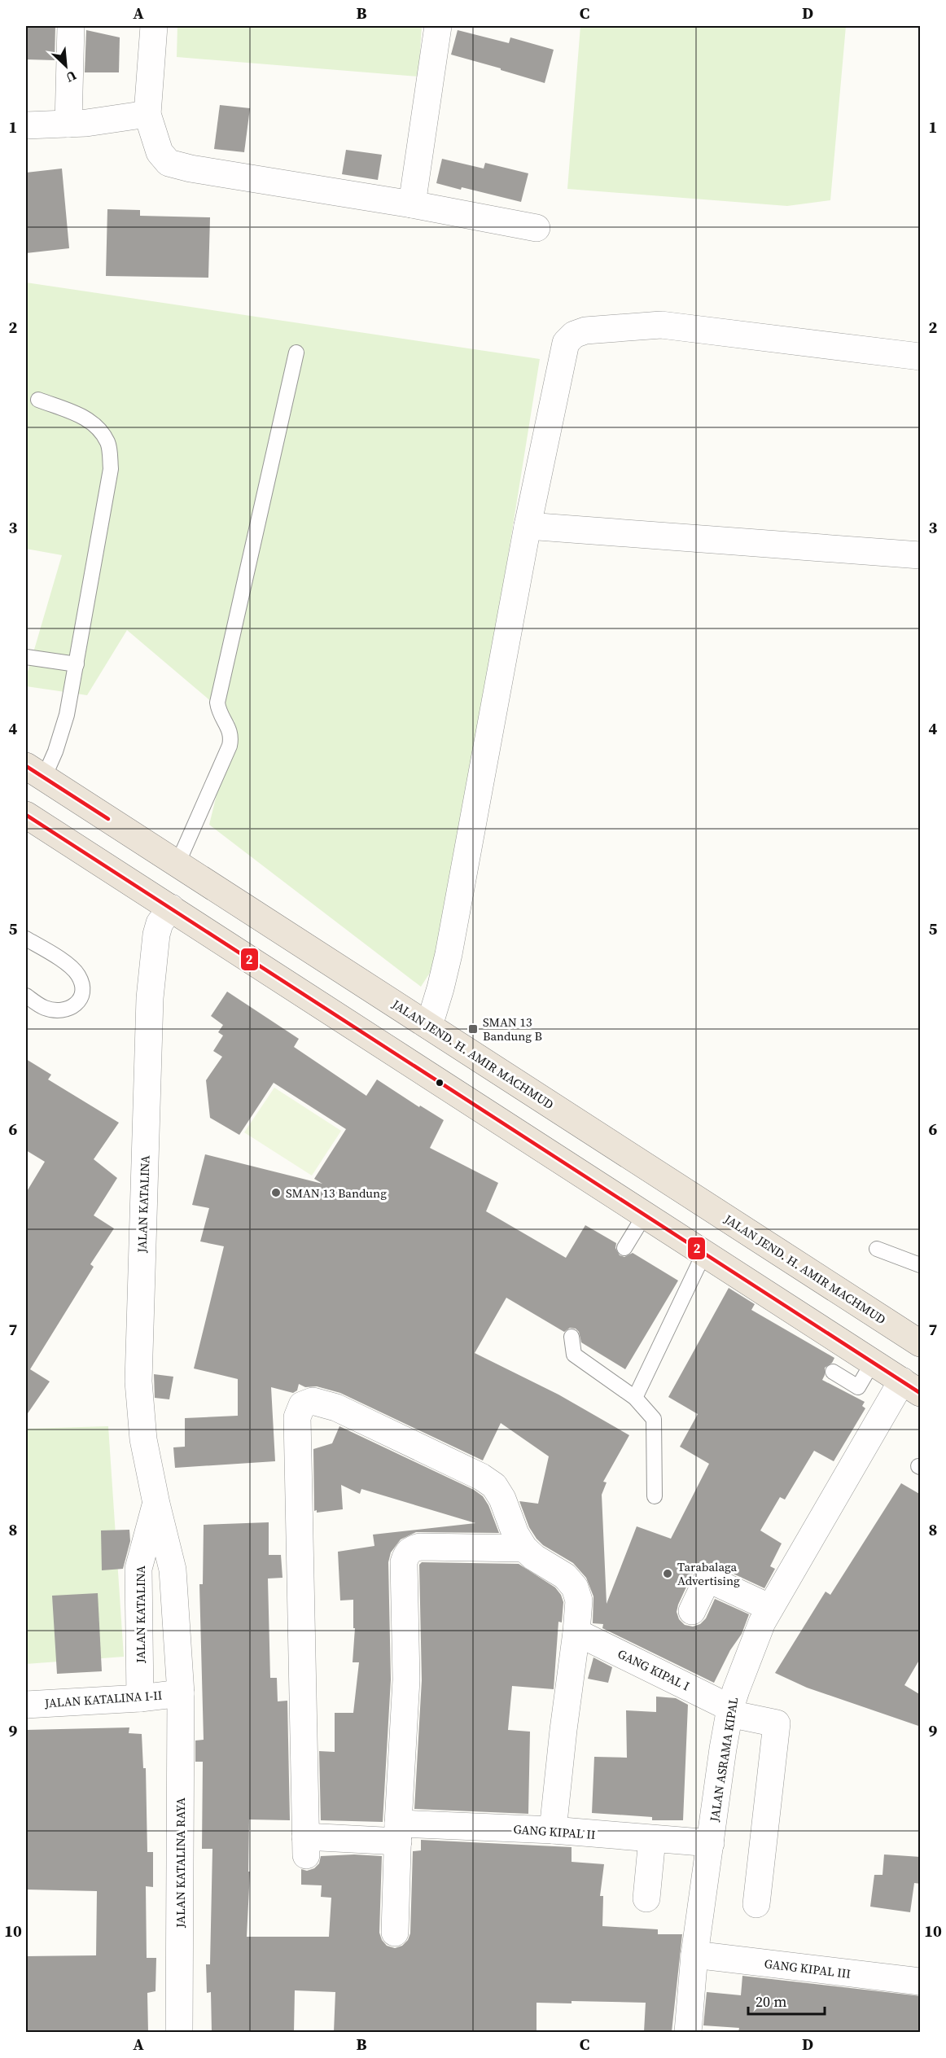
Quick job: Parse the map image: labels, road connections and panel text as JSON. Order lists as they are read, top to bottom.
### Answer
{
  "streets": {
    "highway": ["JALAN JEND. H. AMIR MACHMUD"],
    "street": [
      "JALAN KATALINA",
      "GANG KIPAL I",
      "JALAN KATALINA I-II",
      "JALAN ASRAMA KIPAL",
      "GANG KIPAL II",
      "JALAN KATALINA RAYA",
      "GANG KIPAL III"
    ]
  },
  "crossings": [
    ["JALAN KATALINA", "JALAN KATALINA I-II"],
    ["JALAN KATALINA", "JALAN KATALINA RAYA"],
    ["GANG KIPAL I", "JALAN ASRAMA KIPAL"],
    ["JALAN KATALINA I-II", "JALAN KATALINA RAYA"],
    ["JALAN ASRAMA KIPAL", "GANG KIPAL II"],
    ["JALAN ASRAMA KIPAL", "GANG KIPAL III"]
  ],
  "places": {
    "transit": ["SMAN 13 Bandung B"],
    "other": ["SMAN 13 Bandung", "Tarabalaga Advertising"]
  },
  "lines": ["transit line 2"],
  "scale_bar": "20 m",
  "north": "bottom right",
  "grid": {
    "columns": [
      "A",
      "B",
      "C",
      "D"
    ],
    "rows": [
      "1",
      "2",
      "3",
      "4",
      "5",
      "6",
      "7",
      "8",
      "9",
      "10"
    ]
  }
}
